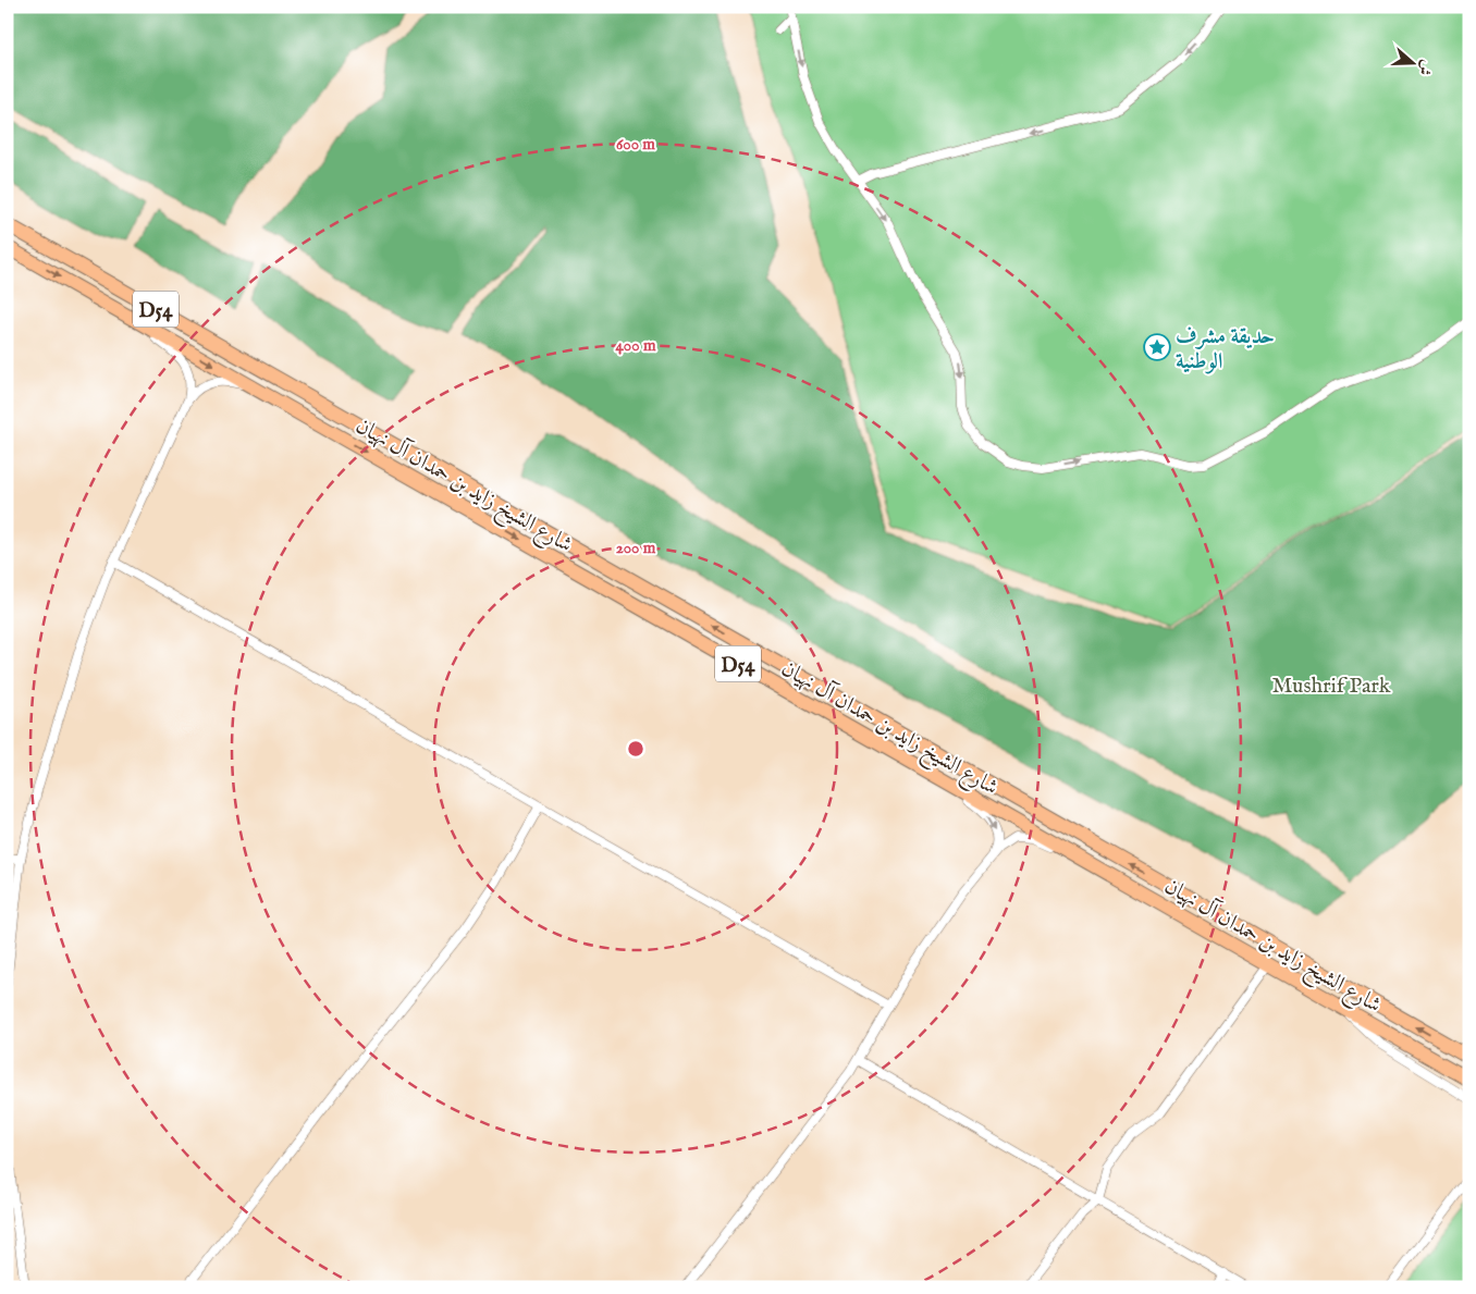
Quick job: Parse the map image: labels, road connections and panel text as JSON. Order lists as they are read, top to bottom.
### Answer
{
  "streets": {
    "highway": ["D54", "شارع الشيخ زايد بن حمدان آل نهيان"]
  },
  "parks": ["Mushrif Park"],
  "places": {
    "place": ["حديقة مشرف الوطنية"]
  },
  "north": "right",
  "rings": ["600 m", "400 m", "200 m"]
}
